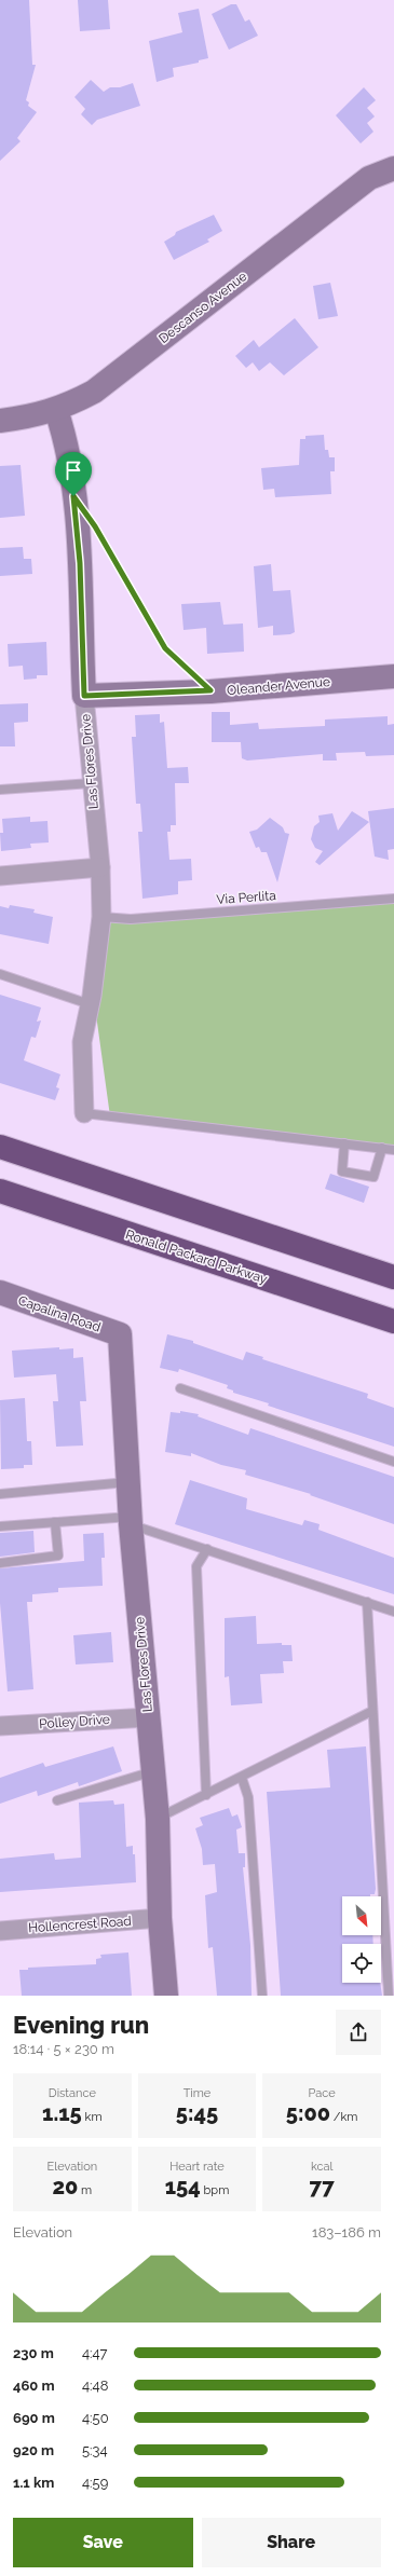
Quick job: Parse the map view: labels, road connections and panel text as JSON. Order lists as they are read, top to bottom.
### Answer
{
  "streets": {
    "highway": ["Ronald Packard Parkway"],
    "street": [
      "Descanso Avenue",
      "Oleander Avenue",
      "Las Flores Drive",
      "Capalina Road",
      "Polley Drive",
      "Hollencrest Road"
    ],
    "lane": ["Via Perlita"]
  },
  "crossings": [
    ["Descanso Avenue", "Las Flores Drive"],
    ["Oleander Avenue", "Las Flores Drive"],
    ["Las Flores Drive", "Via Perlita"],
    ["Las Flores Drive", "Capalina Road"],
    ["Las Flores Drive", "Polley Drive"],
    ["Las Flores Drive", "Hollencrest Road"]
  ],
  "north": "bottom right",
  "page": {
    "heading": ["Evening run", "18:14 · 5 × 230 m"],
    "stats": [
      ["Distance", "1.15 km"],
      ["Time", "5:45"],
      ["Pace", "5:00 /km"],
      ["Elevation", "20 m"],
      ["Heart rate", "154 bpm"],
      ["kcal", "77"]
    ],
    "chart": ["Elevation", "183–186 m"],
    "list": [
      {
        "name": "230 m",
        "note": "4:47"
      },
      {
        "name": "460 m",
        "note": "4:48"
      },
      {
        "name": "690 m",
        "note": "4:50"
      },
      {
        "name": "920 m",
        "note": "5:34"
      },
      {
        "name": "1.1 km",
        "note": "4:59"
      }
    ],
    "buttons": ["Save", "Share"]
  }
}
